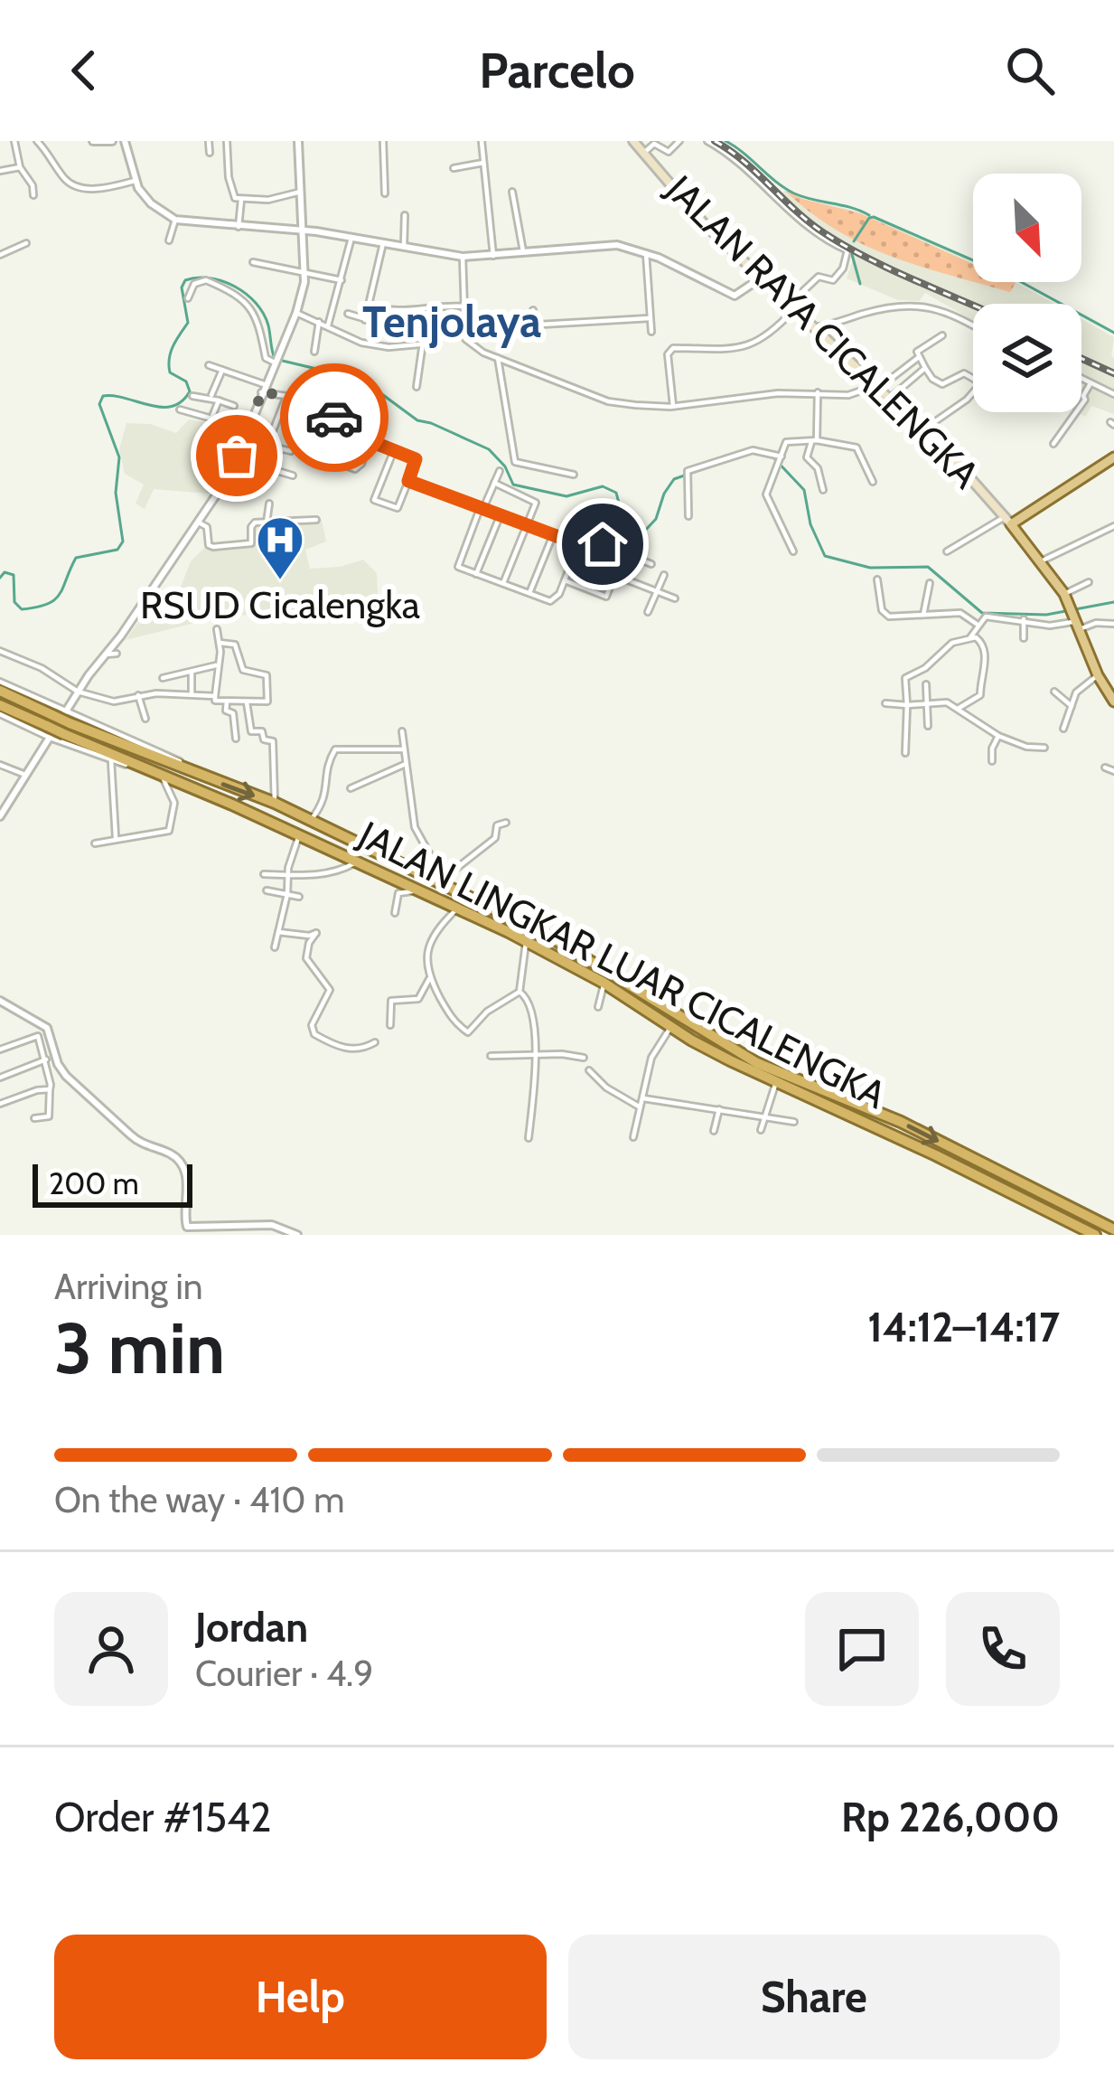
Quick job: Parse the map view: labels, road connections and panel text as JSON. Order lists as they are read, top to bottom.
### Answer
{
  "streets": {
    "highway": ["JALAN LINGKAR LUAR CICALENGKA"],
    "main road": ["JALAN RAYA CICALENGKA"]
  },
  "districts": ["Tenjolaya"],
  "places": {
    "hospital": ["RSUD Cicalengka"]
  },
  "scale_bar": "200 m",
  "north": "bottom right",
  "page": {
    "header": "Parcelo",
    "scale": "200 m",
    "heading": ["3 min", "Arriving in", "14:12–14:17"],
    "panel": [
      "Jordan",
      "Courier · 4.9",
      "Order #1542",
      "Rp 226,000"
    ],
    "bar": "On the way · 410 m",
    "buttons": ["Help", "Share"]
  }
}
